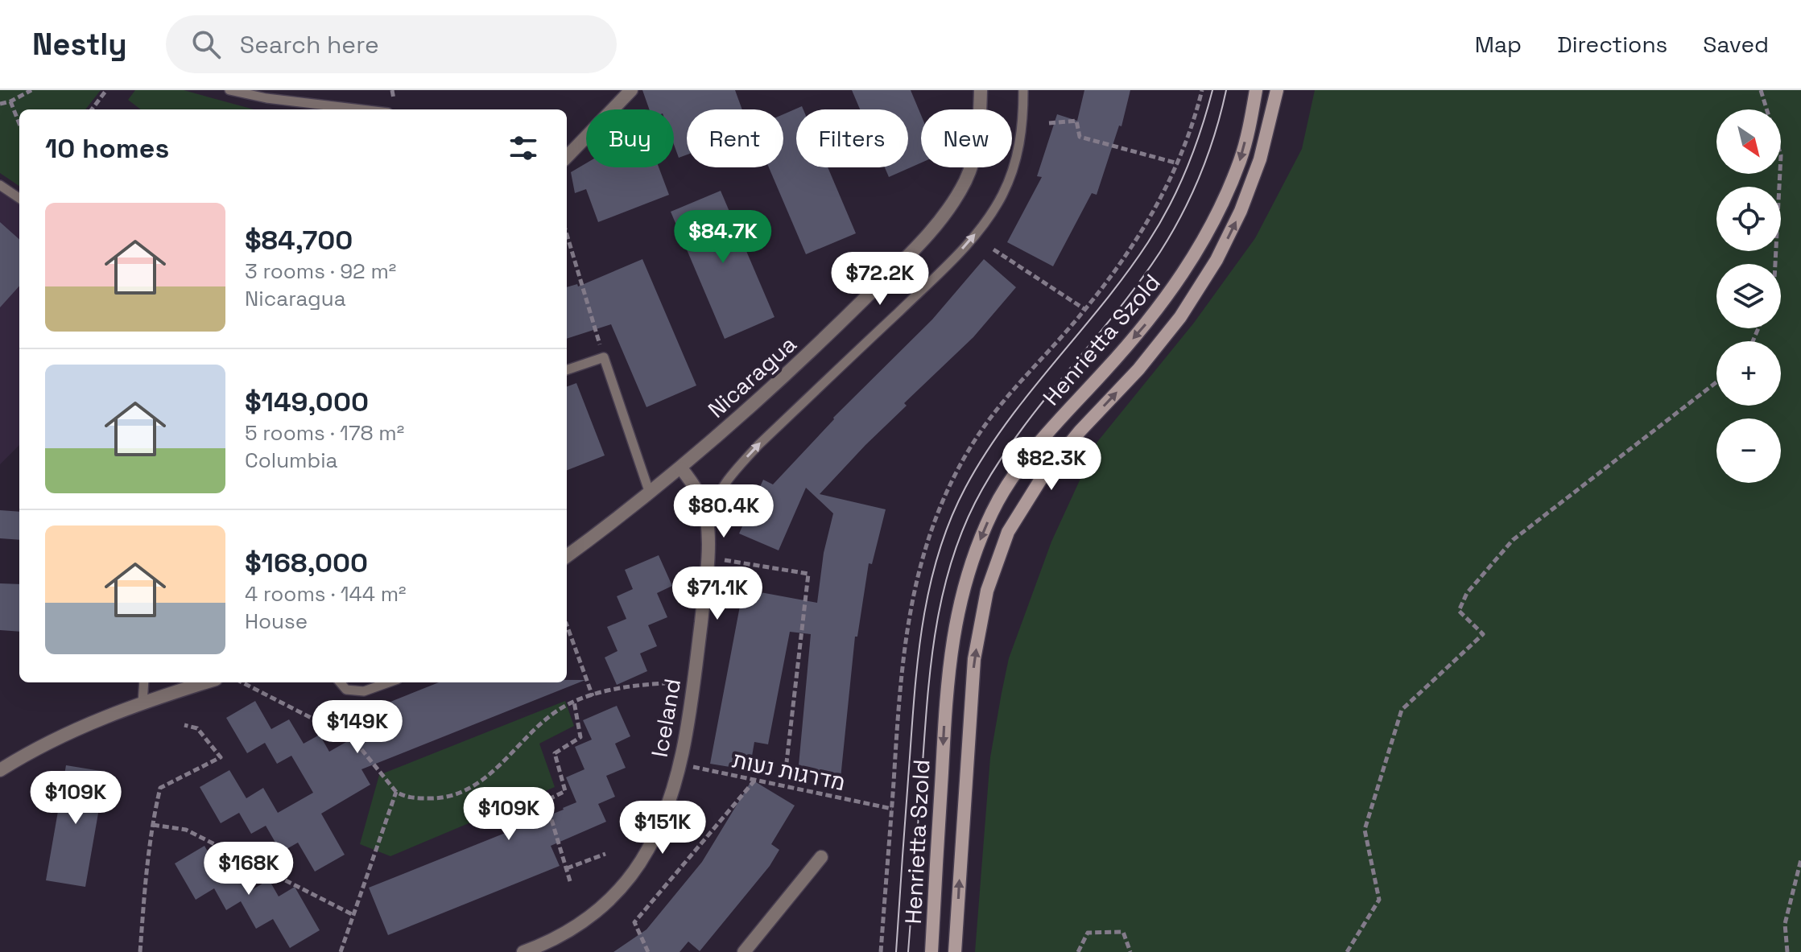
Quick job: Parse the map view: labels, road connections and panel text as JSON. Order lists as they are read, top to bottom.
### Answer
{
  "streets": {
    "main road": ["Henrietta Szold"],
    "street": ["Nicaragua", "Iceland"],
    "path": ["מדרגות נעות"]
  },
  "crossings": [
    ["Nicaragua", "Iceland"],
    ["Iceland", "מדרגות נעות"]
  ],
  "north": "bottom right",
  "page": {
    "header": "Nestly",
    "search": "Search here",
    "nav": ["Map", "Directions", "Saved"],
    "map_buttons": ["+", "−"],
    "chip": [
      "Buy",
      "Rent",
      "Filters",
      "New"
    ],
    "heading": "10 homes",
    "list": [
      {
        "name": "$84,700",
        "note": "3 rooms · 92 m² · Nicaragua"
      },
      {
        "name": "$149,000",
        "note": "5 rooms · 178 m² · Columbia"
      },
      {
        "name": "$168,000",
        "note": "4 rooms · 144 m² · House"
      }
    ],
    "price": [
      "$84.7K",
      "$72.2K",
      "$82.3K",
      "$80.4K",
      "$71.1K",
      "$149K",
      "$109K",
      "$109K",
      "$151K",
      "$168K"
    ]
  }
}
